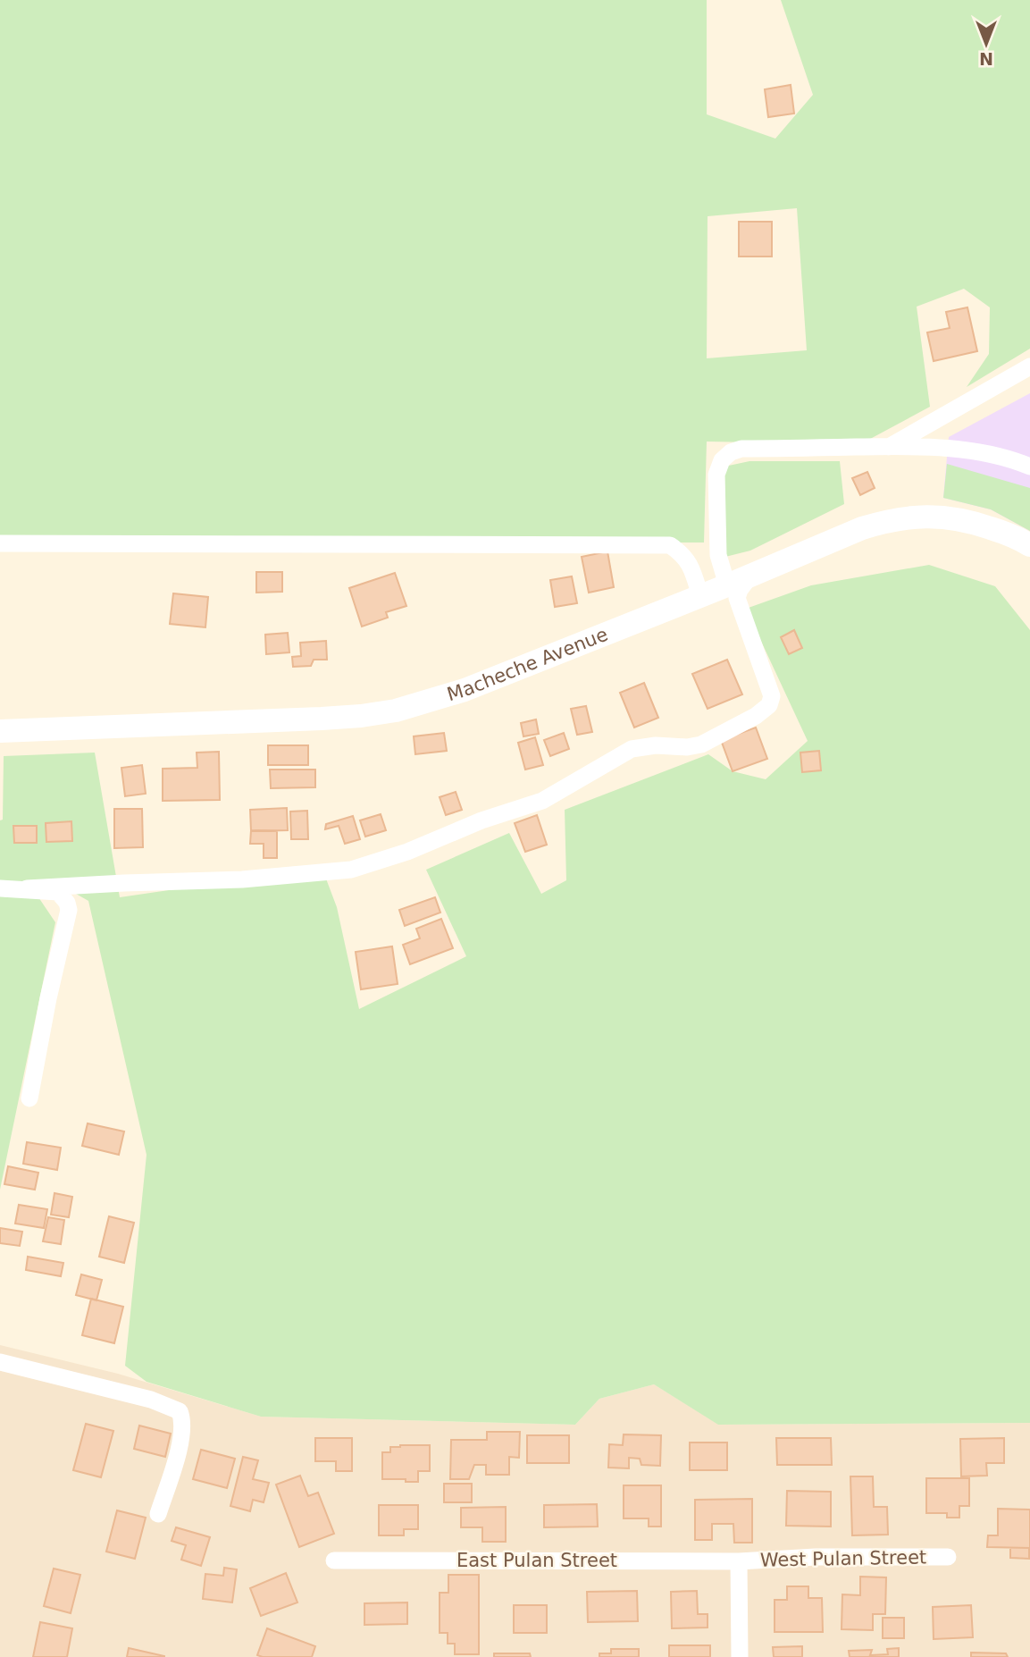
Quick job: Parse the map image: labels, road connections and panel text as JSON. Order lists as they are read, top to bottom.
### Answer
{
  "streets": {
    "main road": ["Macheche Avenue"],
    "street": ["West Pulan Street", "East Pulan Street"]
  },
  "crossings": [
    ["West Pulan Street", "East Pulan Street"]
  ],
  "north": "bottom"
}
